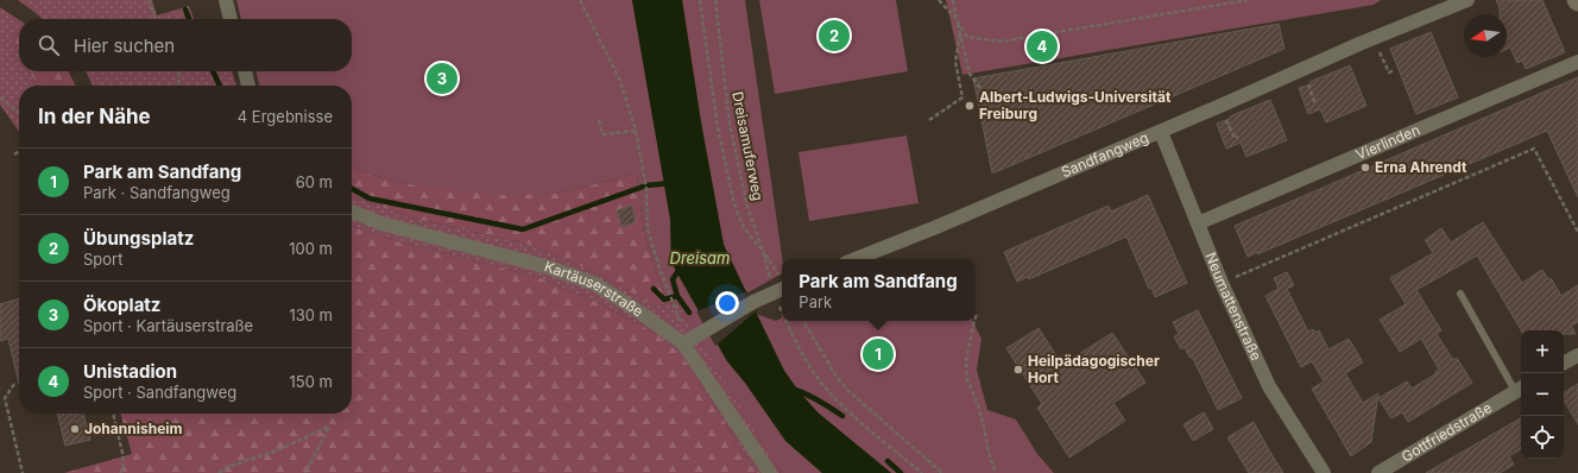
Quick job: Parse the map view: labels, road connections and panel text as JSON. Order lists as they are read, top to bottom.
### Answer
{
  "streets": {
    "street": [
      "Vierlinden",
      "Sandfangweg",
      "Kartäuserstraße",
      "Neumattenstraße",
      "Gottfriedstraße"
    ],
    "path": ["Dreisamuferweg"]
  },
  "crossings": [
    ["Vierlinden", "Neumattenstraße"],
    ["Sandfangweg", "Neumattenstraße"]
  ],
  "water": ["Dreisam"],
  "places": [
    "Albert-Ludwigs-Universität Freiburg",
    "Erna Ahrendt",
    "Heilpädagogischer Hort",
    "Johannisheim"
  ],
  "north": "left",
  "page": {
    "pins": [
      "2",
      "4",
      "3",
      "1"
    ],
    "search": "Hier suchen",
    "heading": ["In der Nähe", "4 Ergebnisse"],
    "list": [
      {
        "mark": "1",
        "name": "Park am Sandfang",
        "note": "Park · Sandfangweg",
        "value": "60 m"
      },
      {
        "mark": "2",
        "name": "Übungsplatz",
        "note": "Sport",
        "value": "100 m"
      },
      {
        "mark": "3",
        "name": "Ökoplatz",
        "note": "Sport · Kartäuserstraße",
        "value": "130 m"
      },
      {
        "mark": "4",
        "name": "Unistadion",
        "note": "Sport · Sandfangweg",
        "value": "150 m"
      }
    ],
    "popup": ["Park am Sandfang", "Park"],
    "map_buttons": ["+", "−"]
  }
}
